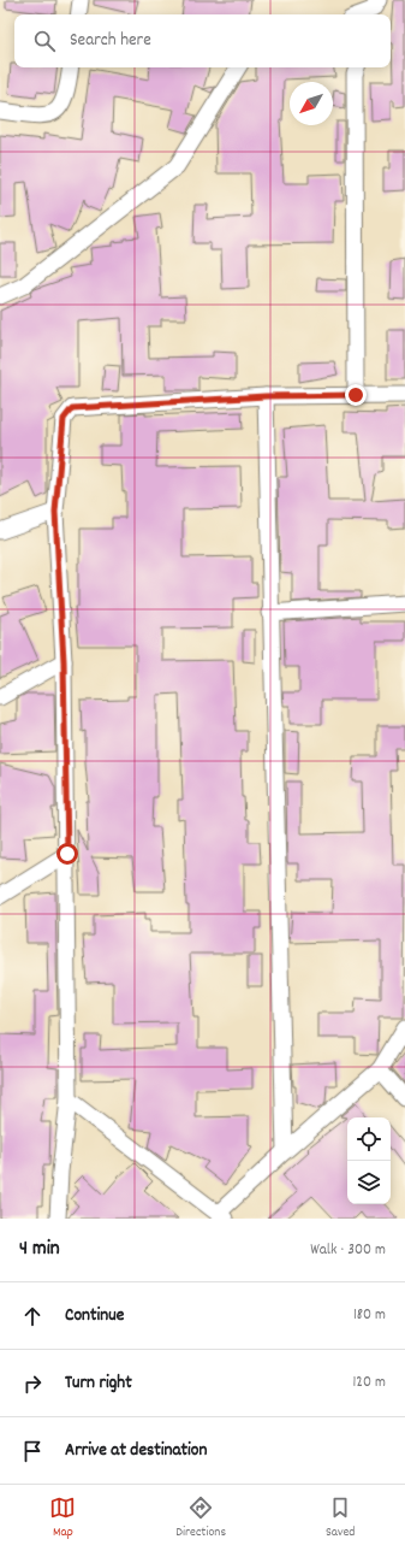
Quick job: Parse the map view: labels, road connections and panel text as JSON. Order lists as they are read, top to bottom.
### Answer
{
  "north": "bottom left",
  "page": {
    "search": "Search here",
    "heading": ["4 min", "Walk · 300 m"],
    "list": [
      ["Continue", "180 m"],
      ["Turn right", "120 m"],
      "Arrive at destination"
    ],
    "nav": ["Map", "Directions", "Saved"]
  }
}
